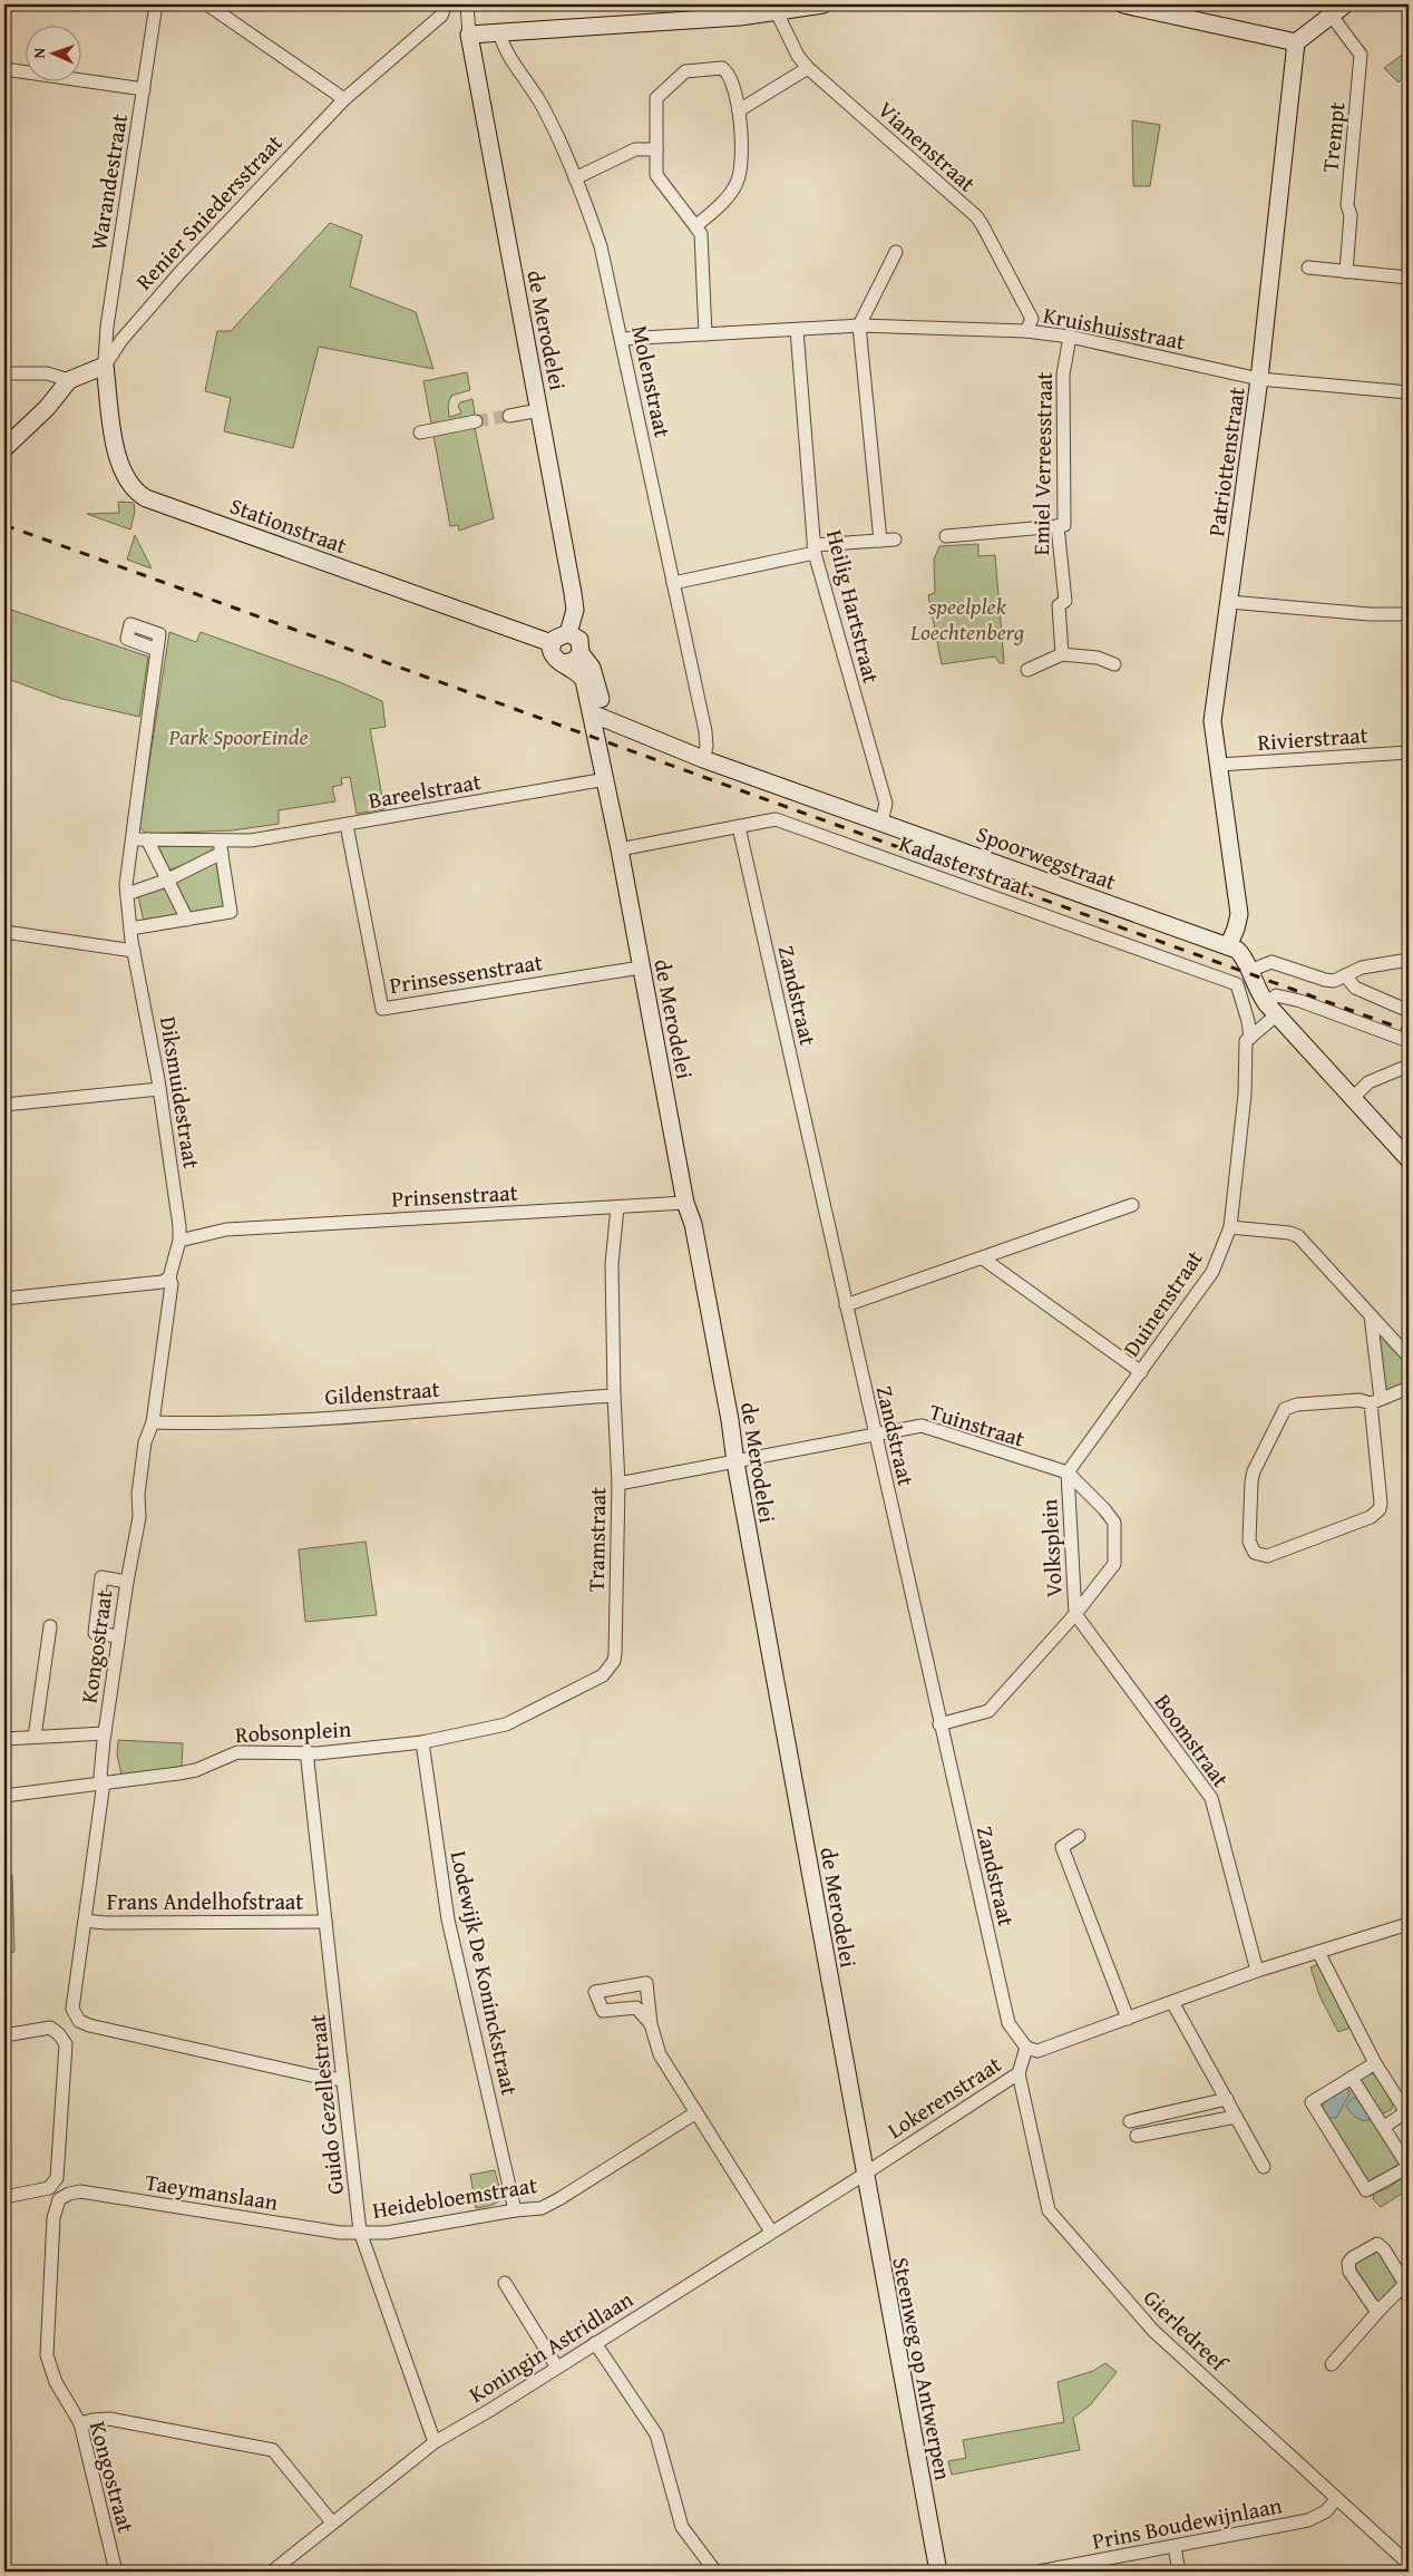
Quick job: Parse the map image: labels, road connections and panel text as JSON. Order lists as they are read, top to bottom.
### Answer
{
  "streets": {
    "street": [
      "Trempt",
      "Vianenstraat",
      "Warandestraat",
      "Renier Sniedersstraat",
      "Kruishuisstraat",
      "de Merodelei",
      "Molenstraat",
      "Patriottenstraat",
      "Emiel Verreesstraat",
      "Stationstraat",
      "Heilig Hartstraat",
      "Rivierstraat",
      "Bareelstraat",
      "Spoorwegstraat",
      "Kadasterstraat",
      "Prinsessenstraat",
      "Zandstraat",
      "Diksmuidestraat",
      "Prinsenstraat",
      "Duinenstraat",
      "Gildenstraat",
      "Tuinstraat",
      "Tramstraat",
      "Volksplein",
      "Kongostraat",
      "Robsonplein",
      "Boomstraat",
      "Frans Andelhofstraat",
      "Lodewijk De Koninckstraat",
      "Lokerenstraat",
      "Guido Gezellestraat",
      "Taeymanslaan",
      "Heidebloemstraat",
      "Gierledreef",
      "Koningin Astridlaan",
      "Steenweg op Antwerpen",
      "Prins Boudewijnlaan"
    ]
  },
  "crossings": [
    ["Vianenstraat", "Kruishuisstraat"],
    ["Warandestraat", "Renier Sniedersstraat"],
    ["Warandestraat", "Stationstraat"],
    ["Renier Sniedersstraat", "Stationstraat"],
    ["Kruishuisstraat", "Molenstraat"],
    ["Kruishuisstraat", "Patriottenstraat"],
    ["Kruishuisstraat", "Emiel Verreesstraat"],
    ["Kruishuisstraat", "Heilig Hartstraat"],
    ["de Merodelei", "Stationstraat"],
    ["de Merodelei", "Bareelstraat"],
    ["de Merodelei", "Spoorwegstraat"],
    ["de Merodelei", "Kadasterstraat"],
    ["de Merodelei", "Prinsessenstraat"],
    ["de Merodelei", "Prinsenstraat"],
    ["de Merodelei", "Tuinstraat"],
    ["de Merodelei", "Lokerenstraat"],
    ["de Merodelei", "Koningin Astridlaan"],
    ["de Merodelei", "Steenweg op Antwerpen"],
    ["Molenstraat", "Spoorwegstraat"],
    ["Patriottenstraat", "Rivierstraat"],
    ["Patriottenstraat", "Spoorwegstraat"],
    ["Heilig Hartstraat", "Spoorwegstraat"],
    ["Bareelstraat", "Prinsessenstraat"],
    ["Bareelstraat", "Diksmuidestraat"],
    ["Kadasterstraat", "Zandstraat"],
    ["Kadasterstraat", "Duinenstraat"],
    ["Zandstraat", "Tuinstraat"],
    ["Zandstraat", "Lokerenstraat"],
    ["Diksmuidestraat", "Prinsenstraat"],
    ["Diksmuidestraat", "Kongostraat"],
    ["Prinsenstraat", "Tramstraat"],
    ["Duinenstraat", "Tuinstraat"],
    ["Duinenstraat", "Volksplein"],
    ["Gildenstraat", "Tramstraat"],
    ["Gildenstraat", "Kongostraat"],
    ["Tuinstraat", "Tramstraat"],
    ["Tuinstraat", "Volksplein"],
    ["Tramstraat", "Robsonplein"],
    ["Tramstraat", "Lodewijk De Koninckstraat"],
    ["Volksplein", "Boomstraat"],
    ["Kongostraat", "Robsonplein"],
    ["Kongostraat", "Frans Andelhofstraat"],
    ["Kongostraat", "Guido Gezellestraat"],
    ["Kongostraat", "Taeymanslaan"],
    ["Robsonplein", "Lodewijk De Koninckstraat"],
    ["Robsonplein", "Guido Gezellestraat"],
    ["Boomstraat", "Lokerenstraat"],
    ["Frans Andelhofstraat", "Guido Gezellestraat"],
    ["Lodewijk De Koninckstraat", "Heidebloemstraat"],
    ["Lokerenstraat", "Gierledreef"],
    ["Lokerenstraat", "Koningin Astridlaan"],
    ["Lokerenstraat", "Steenweg op Antwerpen"],
    ["Guido Gezellestraat", "Taeymanslaan"],
    ["Guido Gezellestraat", "Heidebloemstraat"],
    ["Guido Gezellestraat", "Koningin Astridlaan"],
    ["Taeymanslaan", "Heidebloemstraat"],
    ["Gierledreef", "Prins Boudewijnlaan"],
    ["Koningin Astridlaan", "Steenweg op Antwerpen"]
  ],
  "parks": ["speelplek Loechtenberg", "Park SpoorEinde"],
  "north": "left"
}
